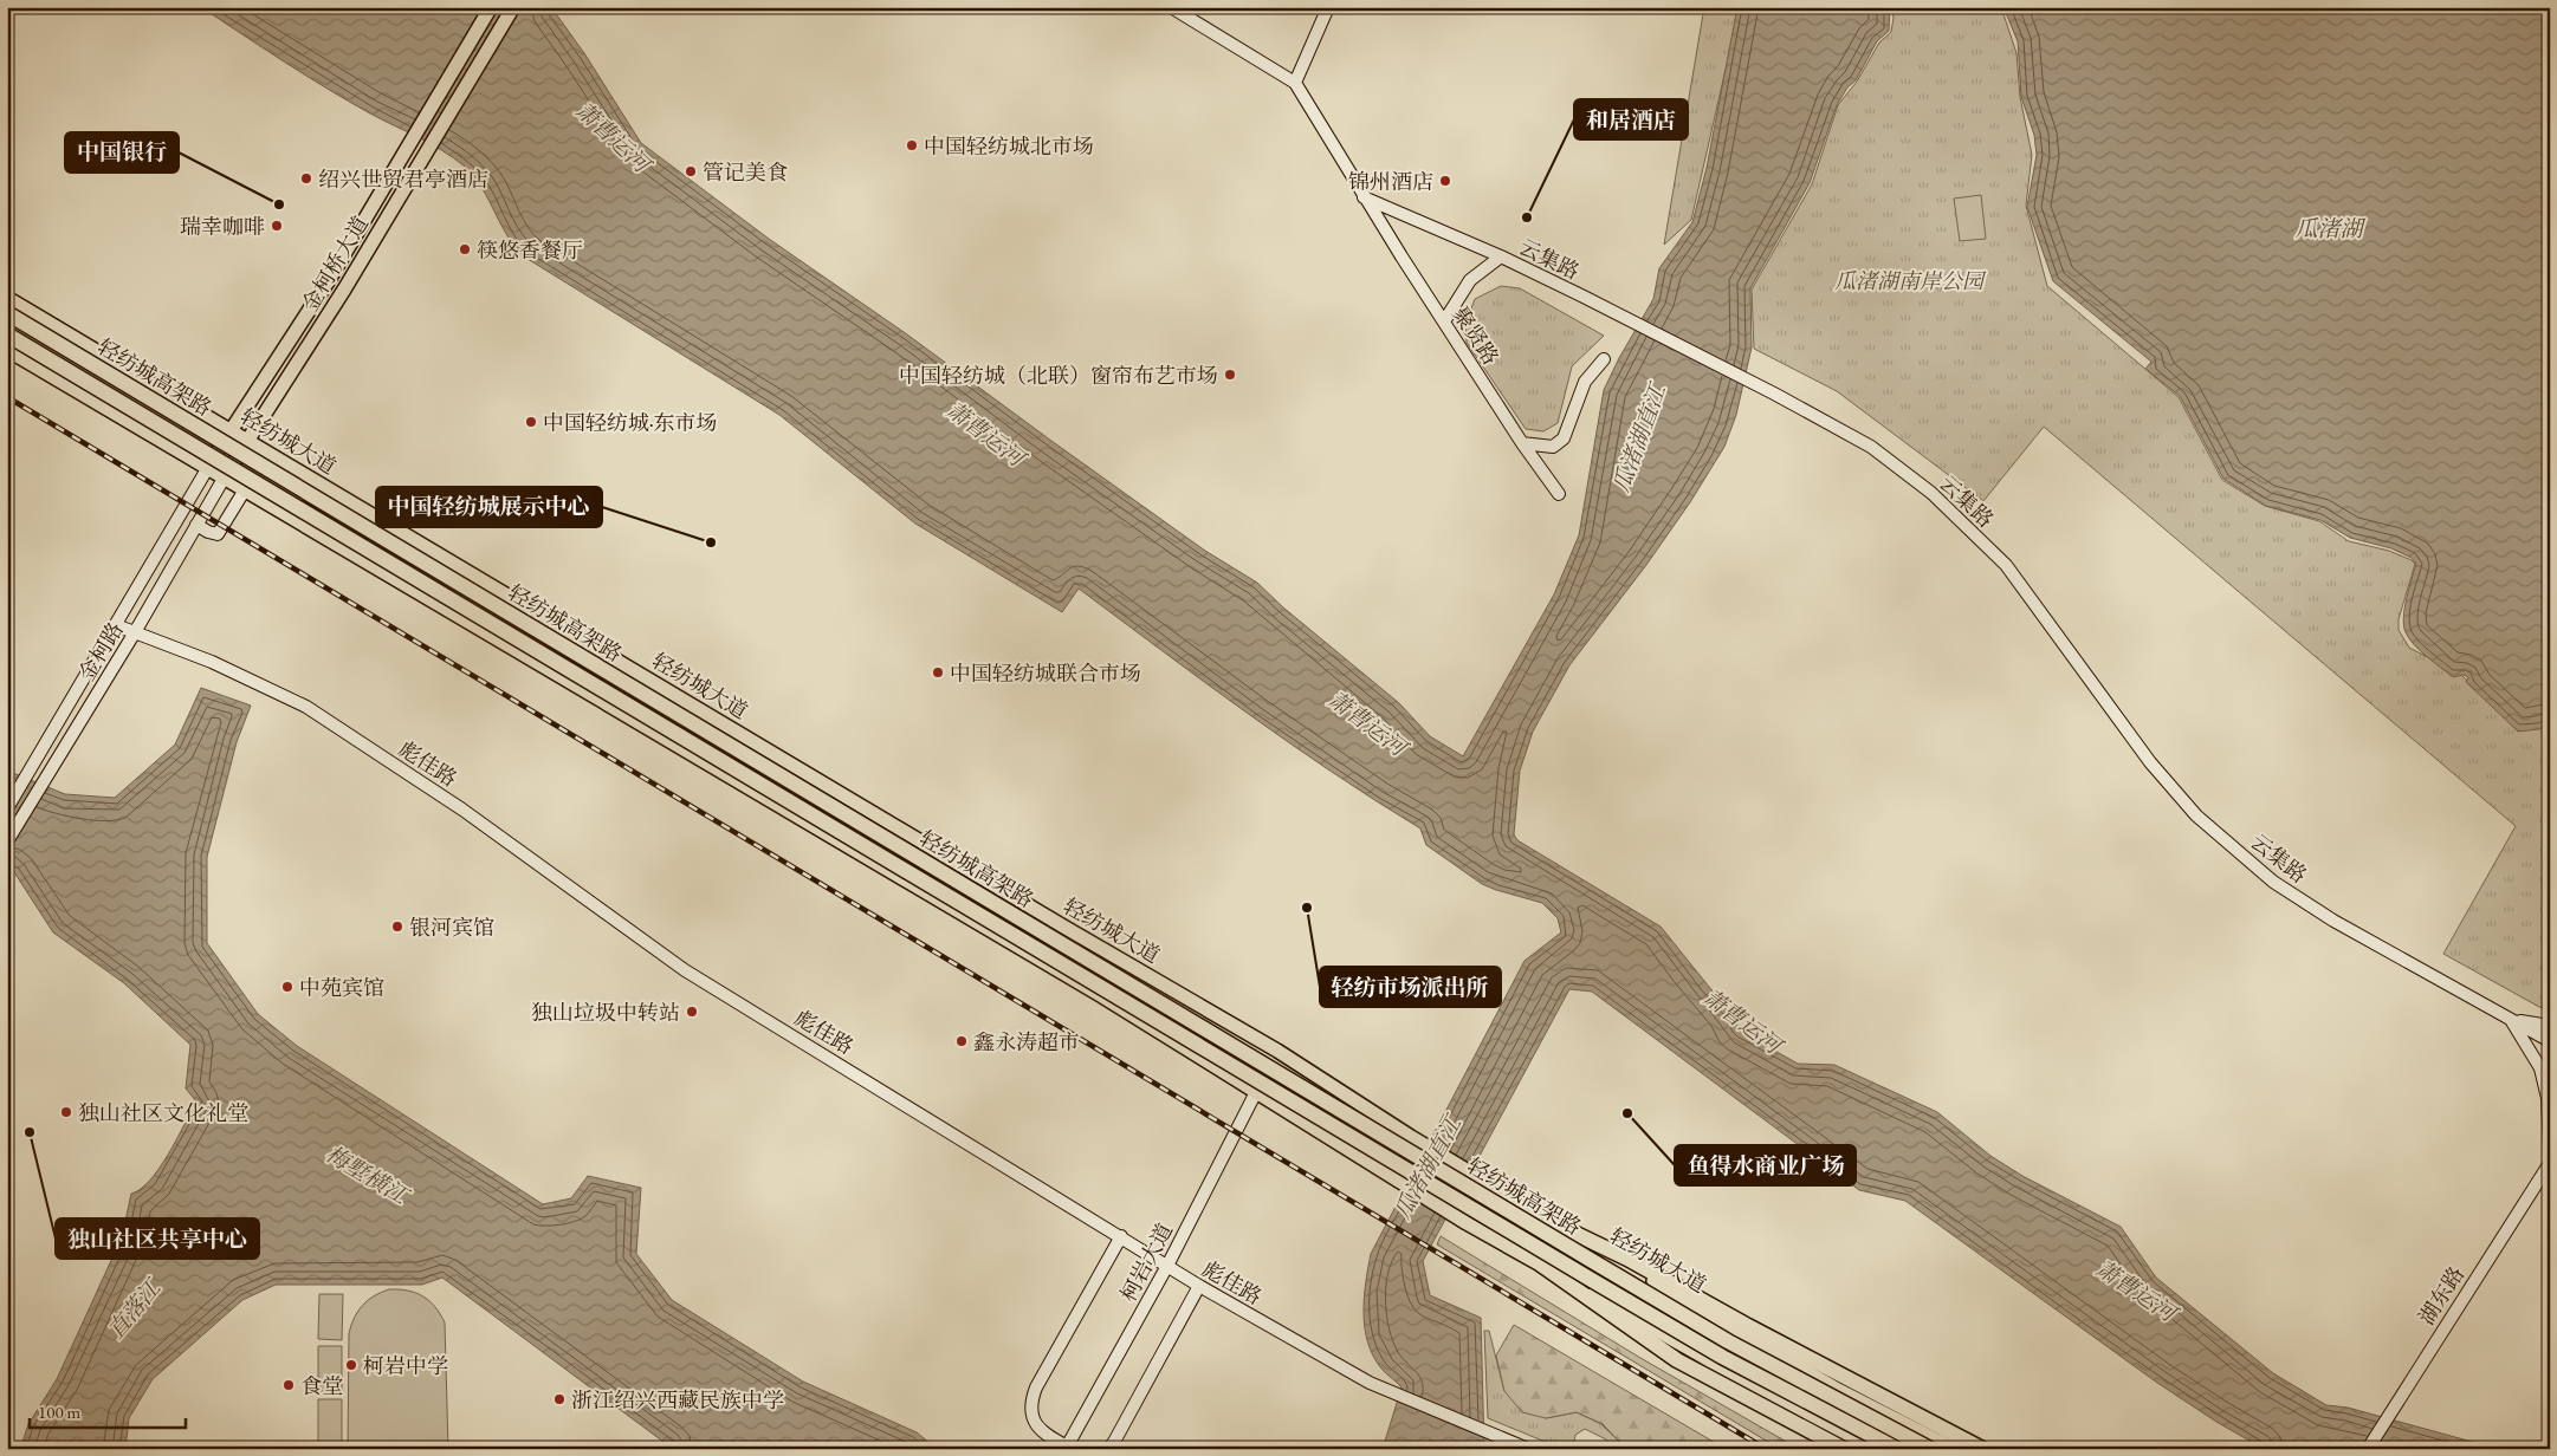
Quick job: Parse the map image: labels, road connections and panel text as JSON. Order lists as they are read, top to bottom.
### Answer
{
  "streets": {
    "highway": ["轻纺城高架路"],
    "main road": ["金柯桥大道", "轻纺城大道"],
    "street": [
      "云集路",
      "聚贤路",
      "金柯路",
      "彪佳路",
      "柯岩大道",
      "湖东路"
    ]
  },
  "crossings": [
    ["云集路", "聚贤路"],
    ["金柯桥大道", "轻纺城大道"],
    ["金柯桥大道", "金柯路"],
    ["金柯路", "彪佳路"],
    ["彪佳路", "柯岩大道"]
  ],
  "water": [
    "萧曹运河",
    "瓜渚湖",
    "瓜渚湖直江",
    "梅墅横江",
    "直落江"
  ],
  "parks": ["瓜渚湖南岸公园"],
  "places": [
    "中国轻纺城北市场",
    "管记美食",
    "绍兴世贸君亭酒店",
    "锦州酒店",
    "中国银行",
    "和居酒店",
    "瑞幸咖啡",
    "筷悠香餐厅",
    "中国轻纺城（北联）窗帘布艺市场",
    "中国轻纺城·东市场",
    "中国轻纺城展示中心",
    "中国轻纺城联合市场",
    "轻纺市场派出所",
    "银河宾馆",
    "中苑宾馆",
    "独山垃圾中转站",
    "鑫永涛超市",
    "独山社区文化礼堂",
    "鱼得水商业广场",
    "独山社区共享中心",
    "柯岩中学",
    "食堂",
    "浙江绍兴西藏民族中学"
  ],
  "scale_bar": "100 m"
}
